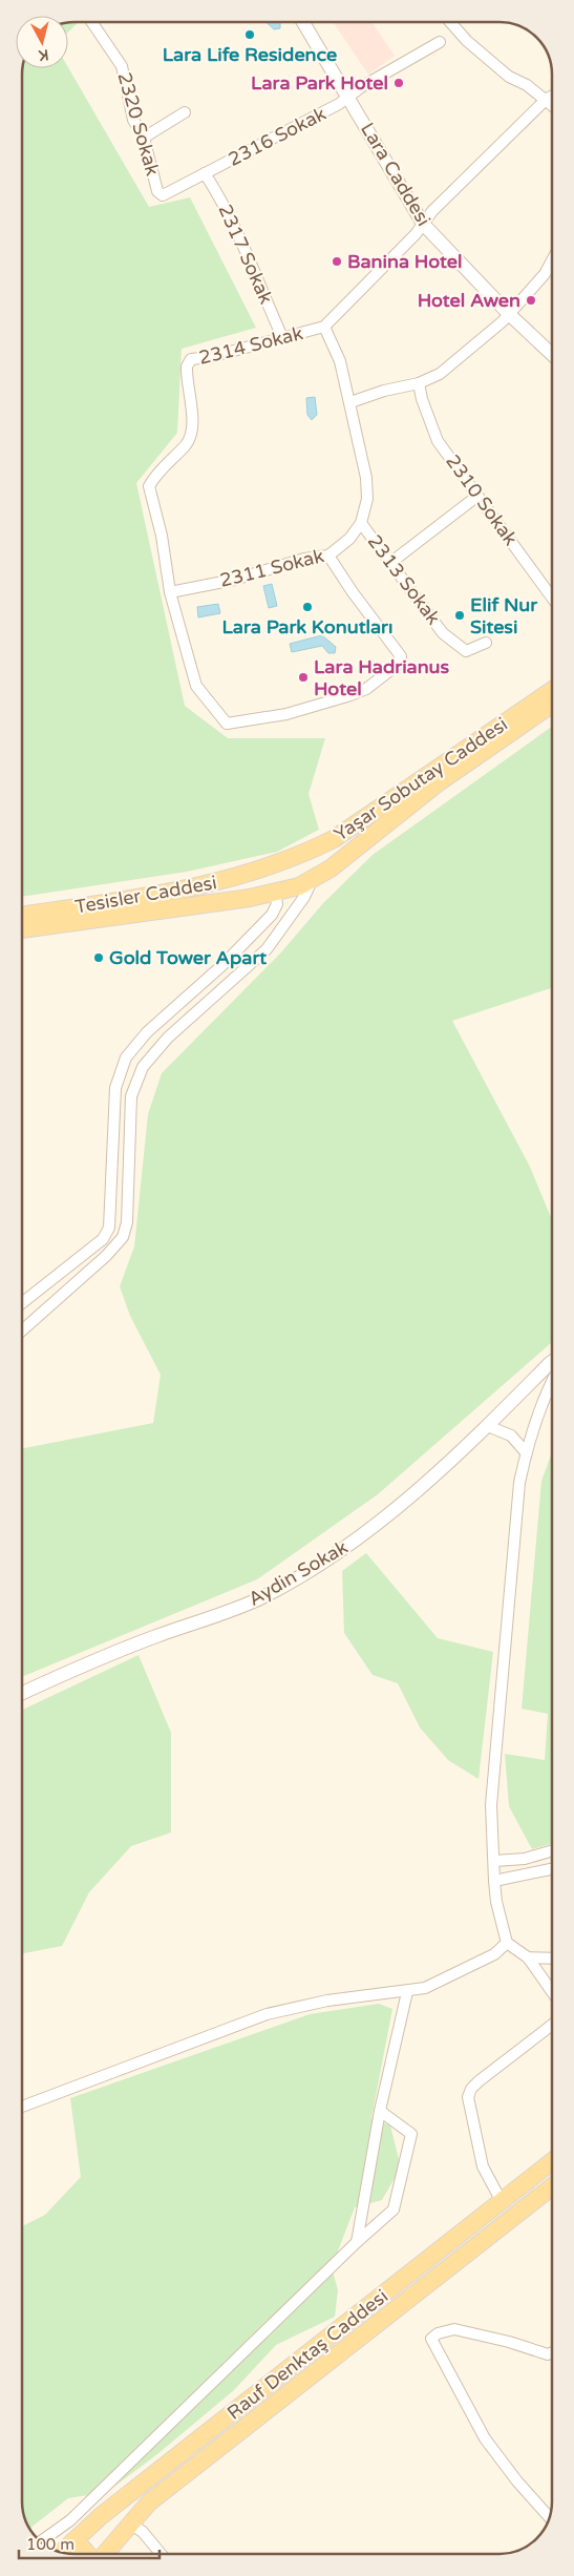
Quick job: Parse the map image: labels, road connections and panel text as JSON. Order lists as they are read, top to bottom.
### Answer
{
  "streets": {
    "main road": ["Yaşar Sobutay Caddesi", "Tesisler Caddesi", "Rauf Denktaş Caddesi"],
    "street": [
      "2320 Sokak",
      "2316 Sokak",
      "Lara Caddesi",
      "2317 Sokak",
      "2314 Sokak",
      "2310 Sokak",
      "2311 Sokak",
      "2313 Sokak",
      "Aydin Sokak"
    ]
  },
  "crossings": [
    ["2320 Sokak", "2316 Sokak"],
    ["2320 Sokak", "2317 Sokak"],
    ["2316 Sokak", "Lara Caddesi"],
    ["2316 Sokak", "2317 Sokak"],
    ["Lara Caddesi", "2314 Sokak"],
    ["2317 Sokak", "2314 Sokak"],
    ["2314 Sokak", "2311 Sokak"],
    ["2314 Sokak", "2313 Sokak"],
    ["2311 Sokak", "2313 Sokak"],
    ["Yaşar Sobutay Caddesi", "Tesisler Caddesi"]
  ],
  "places": [
    "Lara Life Residence",
    "Lara Park Hotel",
    "Banina Hotel",
    "Hotel Awen",
    "Lara Park Konutları",
    "Elif Nur Sitesi",
    "Lara Hadrianus Hotel",
    "Gold Tower Apart"
  ],
  "scale_bar": "100 m",
  "north": "bottom"
}
